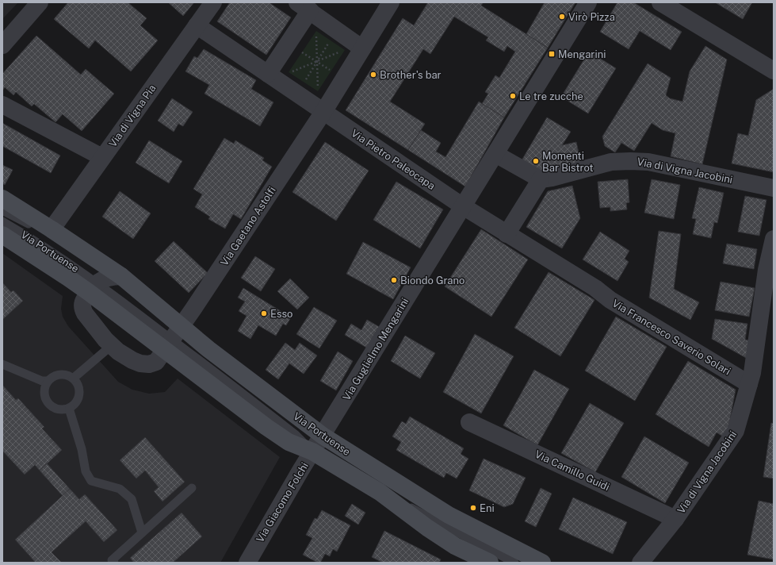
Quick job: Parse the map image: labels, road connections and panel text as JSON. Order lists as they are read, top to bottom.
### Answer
{
  "streets": {
    "main road": ["Via Portuense"],
    "street": [
      "Via di Vigna Pia",
      "Via Pietro Paleocapa",
      "Via di Vigna Jacobini",
      "Via Gaetano Astolfi",
      "Via Francesco Saverio Solari",
      "Via Guglielmo Mengarini",
      "Via Camillo Guidi",
      "Via Giacomo Folchi"
    ]
  },
  "crossings": [
    ["Via di Vigna Pia", "Via Pietro Paleocapa"],
    ["Via di Vigna Pia", "Via Portuense"],
    ["Via Pietro Paleocapa", "Via Gaetano Astolfi"],
    ["Via Pietro Paleocapa", "Via Francesco Saverio Solari"],
    ["Via Pietro Paleocapa", "Via Guglielmo Mengarini"],
    ["Via di Vigna Jacobini", "Via Francesco Saverio Solari"],
    ["Via di Vigna Jacobini", "Via Camillo Guidi"],
    ["Via Gaetano Astolfi", "Via Portuense"],
    ["Via Portuense", "Via Guglielmo Mengarini"],
    ["Via Portuense", "Via Giacomo Folchi"],
    ["Via Guglielmo Mengarini", "Via Giacomo Folchi"]
  ],
  "places": {
    "other": [
      "Virò Pizza",
      "Brother's bar",
      "Le tre zucche",
      "Momenti Bar Bistrot",
      "Biondo Grano",
      "Esso",
      "Eni"
    ],
    "transit": ["Mengarini"]
  }
}
